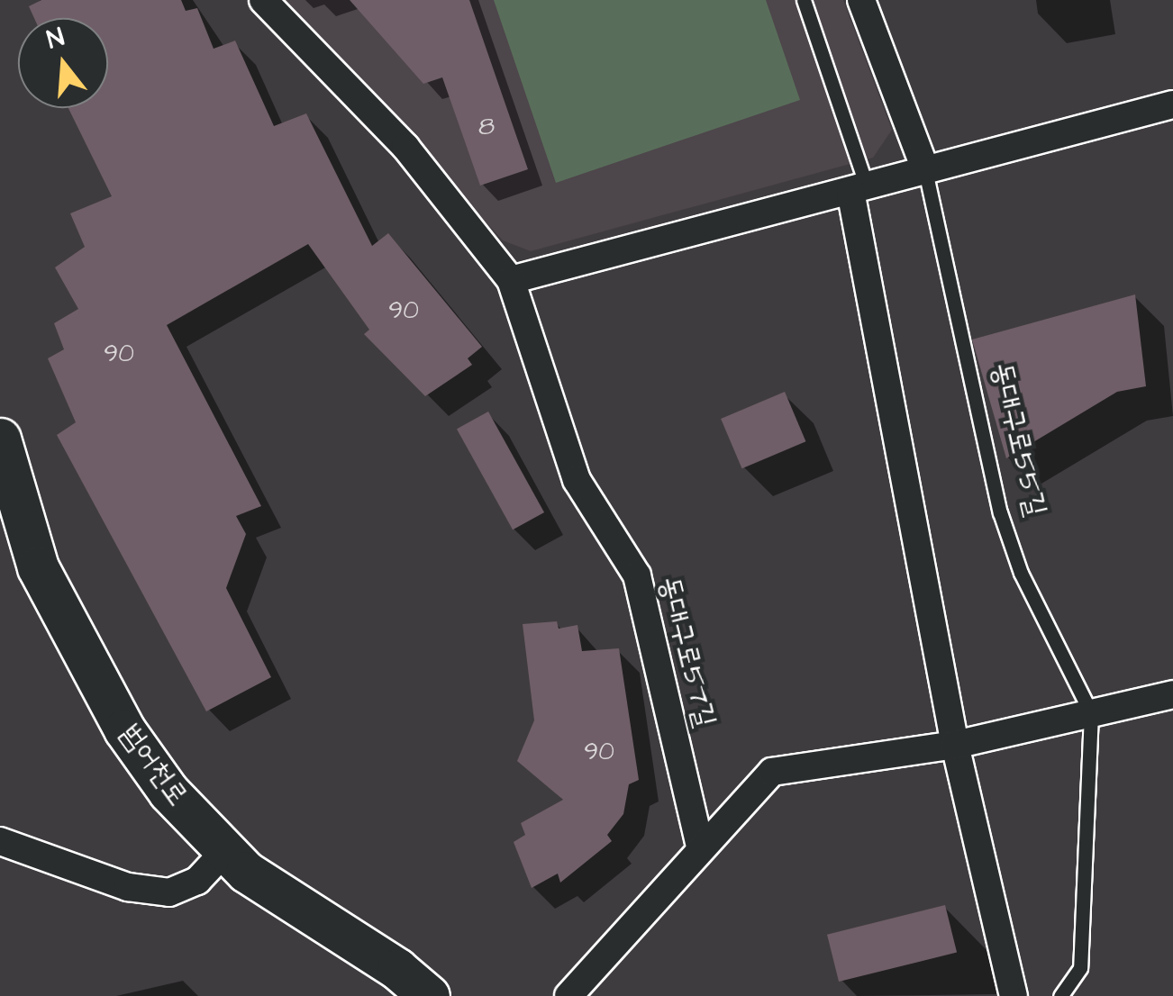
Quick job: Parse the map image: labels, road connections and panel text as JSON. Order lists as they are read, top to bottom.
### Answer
{
  "streets": {
    "main road": ["범어천로"],
    "street": ["동대구로57길"],
    "lane": ["동대구로55길"]
  },
  "house_numbers": [
    "8",
    "90",
    "90",
    "90"
  ],
  "north": "top"
}
